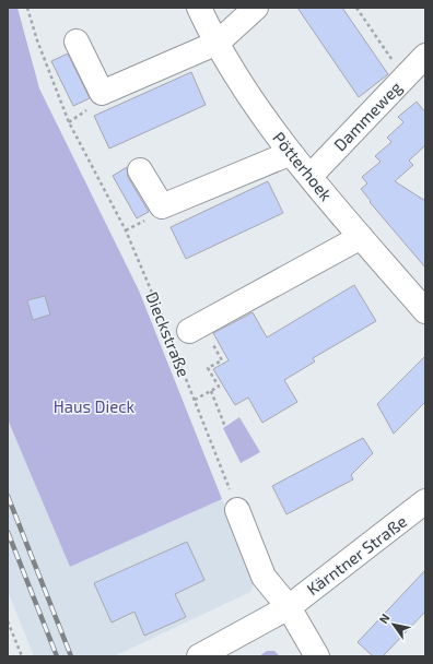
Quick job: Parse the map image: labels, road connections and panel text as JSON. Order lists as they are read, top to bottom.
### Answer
{
  "streets": {
    "street": ["Dammeweg", "Pötterhoek", "Kärntner Straße"],
    "path": ["Dieckstraße"]
  },
  "crossings": [
    ["Dammeweg", "Pötterhoek"]
  ],
  "parks": ["Haus Dieck"],
  "north": "top left"
}
